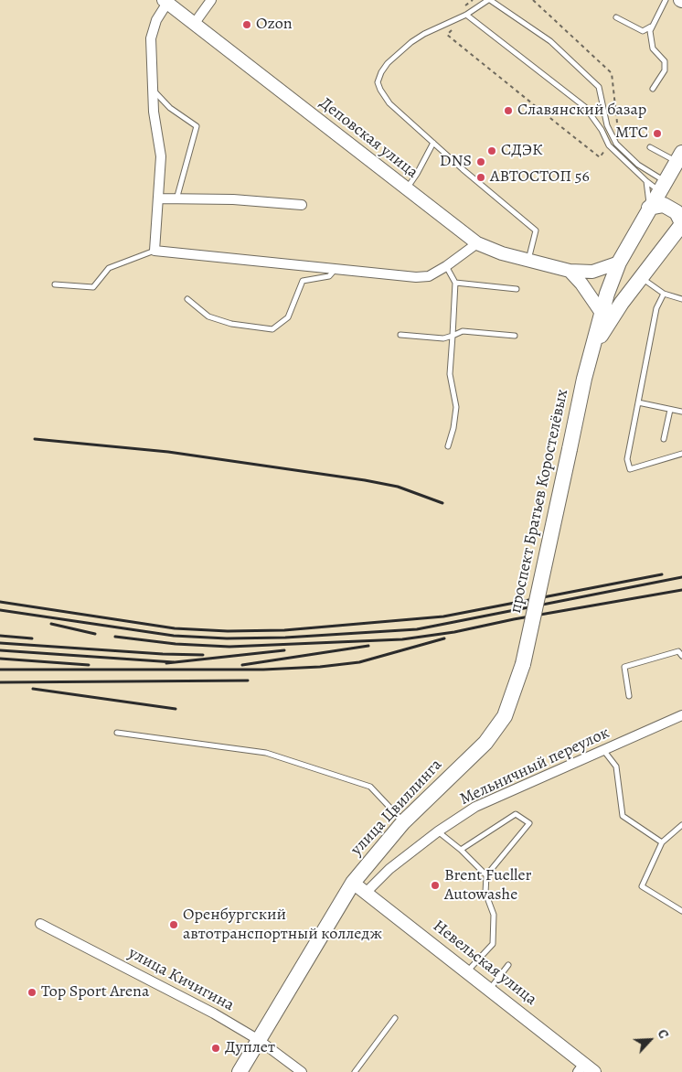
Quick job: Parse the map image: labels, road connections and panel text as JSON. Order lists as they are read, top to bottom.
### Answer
{
  "streets": {
    "main road": ["проспект Братьев Коростелёвых", "улица Цвиллинга"],
    "street": [
      "Деповская улица",
      "Мельничный переулок",
      "Невельская улица",
      "улица Кичигина"
    ]
  },
  "crossings": [
    ["Деповская улица", "проспект Братьев Коростелёвых"],
    ["проспект Братьев Коростелёвых", "улица Цвиллинга"],
    ["Мельничный переулок", "Невельская улица"],
    ["улица Цвиллинга", "Невельская улица"],
    ["улица Цвиллинга", "улица Кичигина"]
  ],
  "places": [
    "Ozon",
    "Славянский базар",
    "МТС",
    "СДЭК",
    "DNS",
    "АВТОСТОП 56",
    "Brent Fueller Autowashe",
    "Оренбургский автотранспортный колледж",
    "Top Sport Arena",
    "Дуплет"
  ],
  "north": "top right"
}
